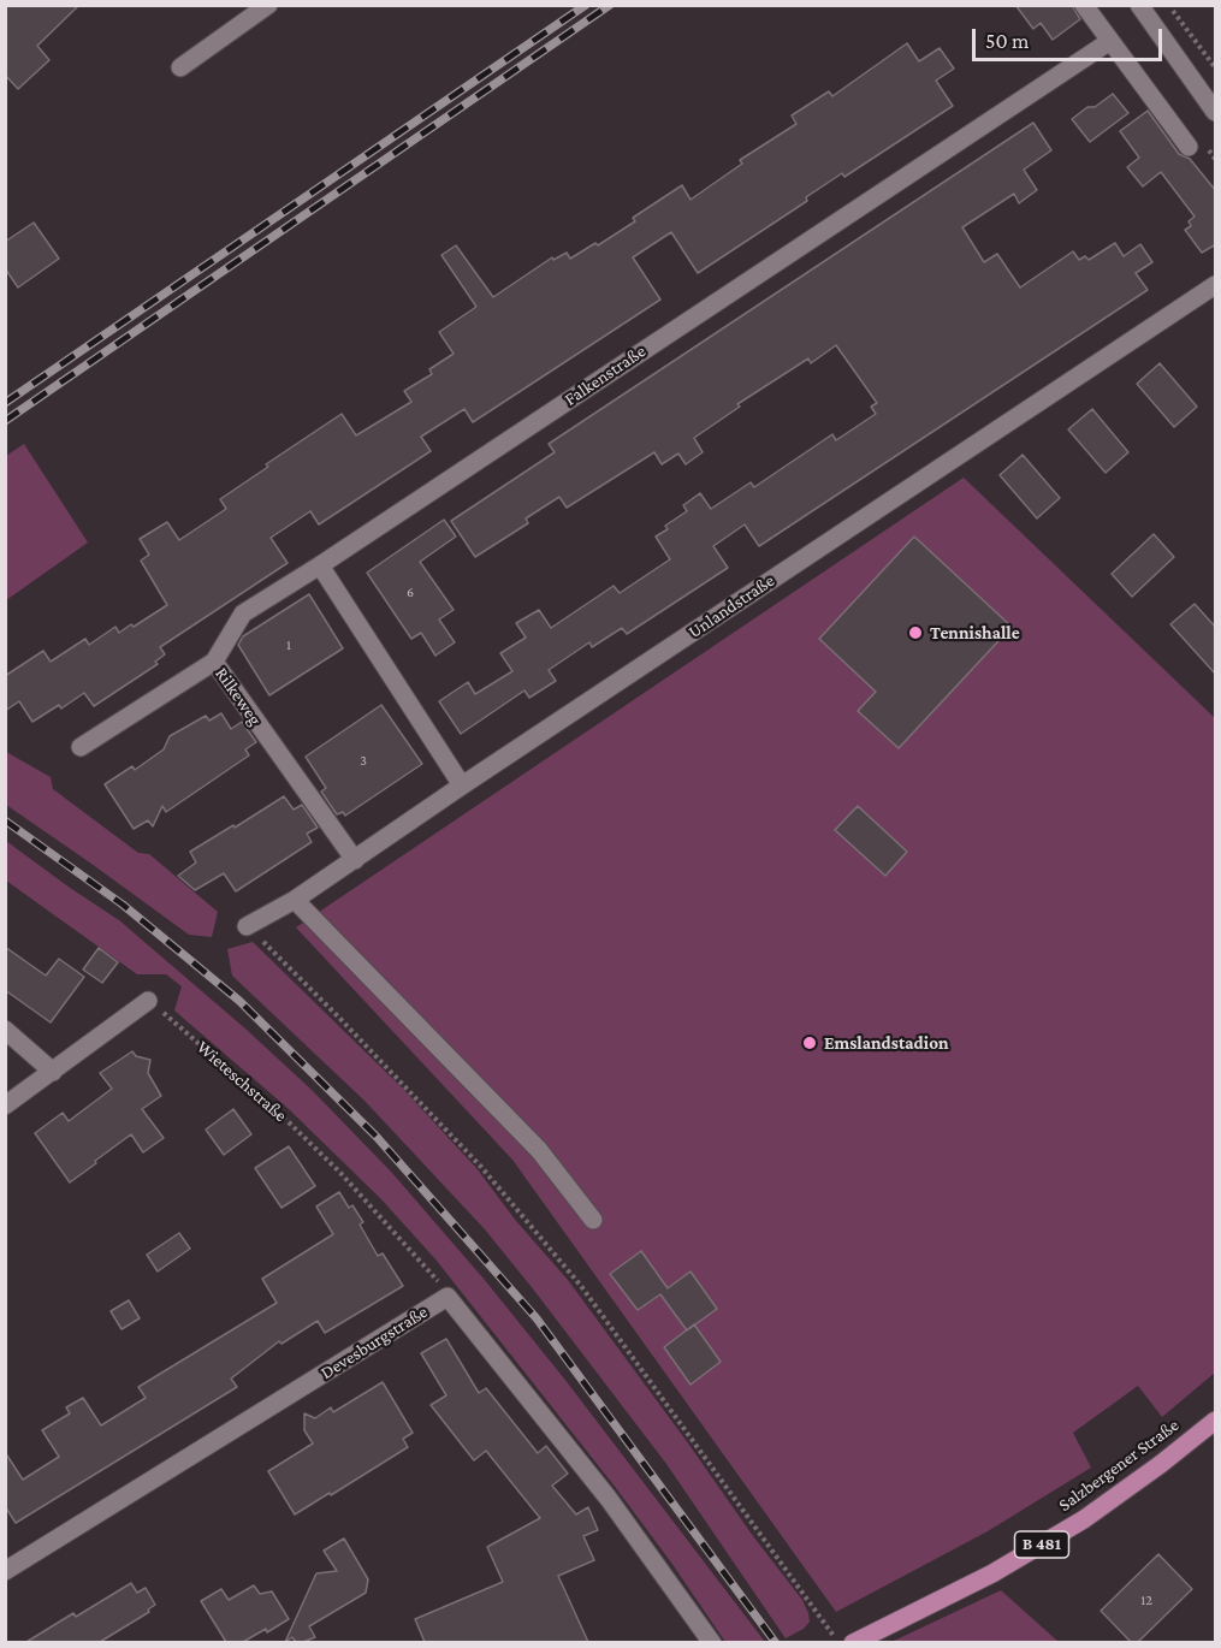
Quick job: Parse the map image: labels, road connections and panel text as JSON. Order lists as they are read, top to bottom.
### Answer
{
  "streets": {
    "main road": ["Salzbergener Straße", "B 481"],
    "street": [
      "Falkenstraße",
      "Unlandstraße",
      "Rilkeweg",
      "Devesburgstraße"
    ],
    "path": ["Wieteschstraße"]
  },
  "crossings": [
    ["Falkenstraße", "Rilkeweg"],
    ["Unlandstraße", "Rilkeweg"],
    ["Wieteschstraße", "Devesburgstraße"]
  ],
  "places": ["Tennishalle", "Emslandstadion"],
  "house_numbers": [
    "6",
    "1",
    "3",
    "12"
  ],
  "scale_bar": "50 m"
}
